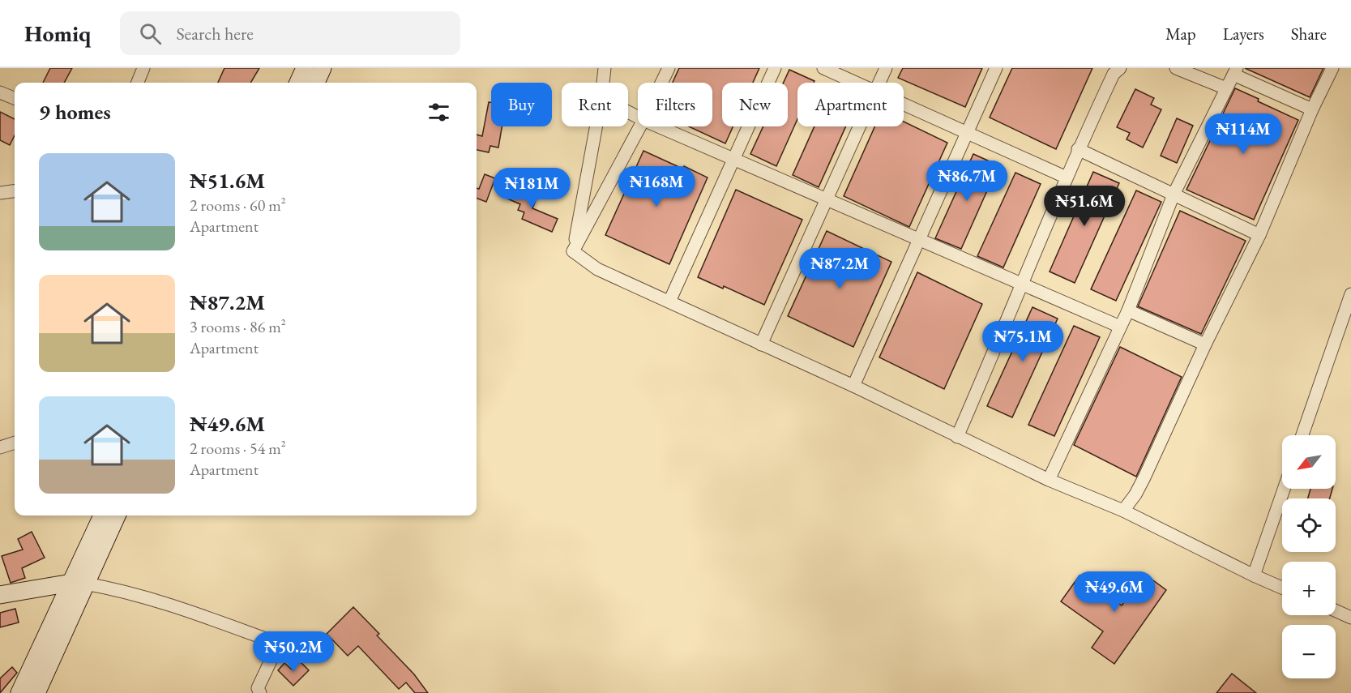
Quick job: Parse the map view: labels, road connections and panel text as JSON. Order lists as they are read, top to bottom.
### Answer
{
  "north": "bottom left",
  "page": {
    "header": "Homiq",
    "search": "Search here",
    "nav": ["Map", "Layers", "Share"],
    "chip": [
      "Buy",
      "Rent",
      "Filters",
      "New",
      "Apartment"
    ],
    "heading": "9 homes",
    "price": [
      "₦114M",
      "₦86.7M",
      "₦168M",
      "₦181M",
      "₦51.6M",
      "₦87.2M",
      "₦75.1M",
      "₦49.6M",
      "₦50.2M"
    ],
    "list": [
      {
        "name": "₦51.6M",
        "note": "2 rooms · 60 m² · Apartment"
      },
      {
        "name": "₦87.2M",
        "note": "3 rooms · 86 m² · Apartment"
      },
      {
        "name": "₦49.6M",
        "note": "2 rooms · 54 m² · Apartment"
      }
    ],
    "map_buttons": ["+", "−"]
  }
}
